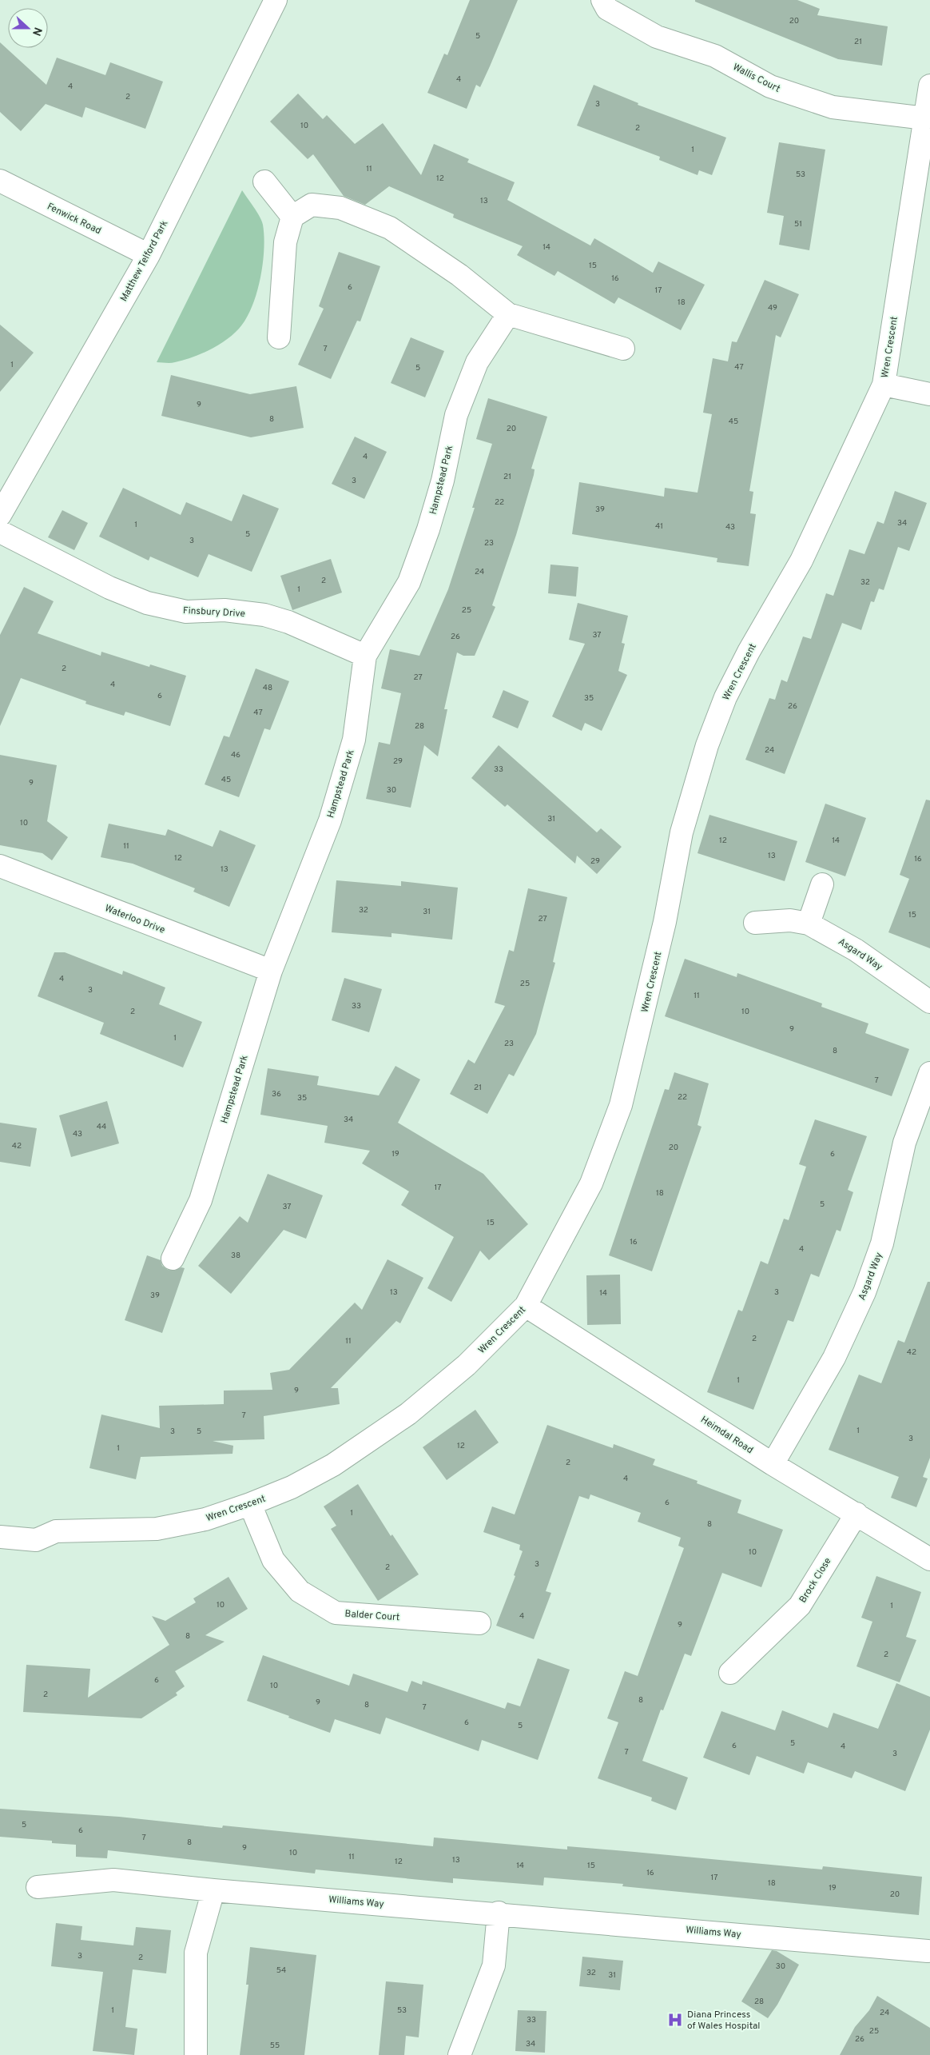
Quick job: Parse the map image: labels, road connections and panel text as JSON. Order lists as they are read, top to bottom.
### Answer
{
  "streets": {
    "street": [
      "Wallis Court",
      "Fenwick Road",
      "Matthew Telford Park",
      "Wren Crescent",
      "Hampstead Park",
      "Finsbury Drive",
      "Waterloo Drive",
      "Asgard Way",
      "Heimdal Road",
      "Brock Close",
      "Balder Court",
      "Williams Way"
    ]
  },
  "crossings": [
    ["Wallis Court", "Wren Crescent"],
    ["Fenwick Road", "Matthew Telford Park"],
    ["Wren Crescent", "Heimdal Road"],
    ["Wren Crescent", "Balder Court"],
    ["Hampstead Park", "Finsbury Drive"],
    ["Hampstead Park", "Waterloo Drive"],
    ["Asgard Way", "Heimdal Road"],
    ["Heimdal Road", "Brock Close"]
  ],
  "places": {
    "hospital": ["Diana Princess of Wales Hospital"]
  },
  "house_numbers": [
    "20",
    "5",
    "21",
    "4",
    "4",
    "2",
    "3",
    "10",
    "2",
    "1",
    "11",
    "53",
    "12",
    "13",
    "51",
    "14",
    "15",
    "16",
    "6",
    "17",
    "18",
    "49",
    "7",
    "1",
    "47",
    "5",
    "9",
    "8",
    "45",
    "20",
    "4",
    "21",
    "3",
    "22",
    "39",
    "34",
    "1",
    "41",
    "43",
    "5",
    "3",
    "23",
    "24",
    "2",
    "32",
    "1",
    "25",
    "37",
    "26",
    "2",
    "27",
    "4",
    "48",
    "6",
    "35",
    "26",
    "47",
    "28",
    "24",
    "46",
    "29",
    "33",
    "45",
    "9",
    "30",
    "31",
    "10",
    "12",
    "14",
    "11",
    "13",
    "12",
    "16",
    "29",
    "13",
    "32",
    "31",
    "15",
    "27",
    "4",
    "25",
    "3",
    "11",
    "33",
    "2",
    "10",
    "9",
    "1",
    "23",
    "8",
    "7",
    "21",
    "36",
    "22",
    "35",
    "34",
    "44",
    "43",
    "42",
    "20",
    "19",
    "6",
    "17",
    "18",
    "5",
    "37",
    "15",
    "16",
    "4",
    "38",
    "13",
    "3",
    "14",
    "39",
    "2",
    "11",
    "42",
    "1",
    "9",
    "7",
    "1",
    "3",
    "5",
    "3",
    "12",
    "1",
    "2",
    "4",
    "6",
    "1",
    "8",
    "10",
    "3",
    "2",
    "10",
    "1",
    "4",
    "9",
    "8",
    "2",
    "6",
    "10",
    "2",
    "8",
    "9",
    "8",
    "7",
    "6",
    "5",
    "5",
    "6",
    "4",
    "7",
    "3",
    "5",
    "6",
    "7",
    "8",
    "9",
    "10",
    "11",
    "13",
    "12",
    "14",
    "15",
    "16",
    "17",
    "18",
    "19",
    "20",
    "3",
    "2",
    "30",
    "54",
    "32",
    "31",
    "28",
    "1",
    "53",
    "24",
    "33",
    "25",
    "26",
    "34",
    "55"
  ],
  "north": "right"
}
